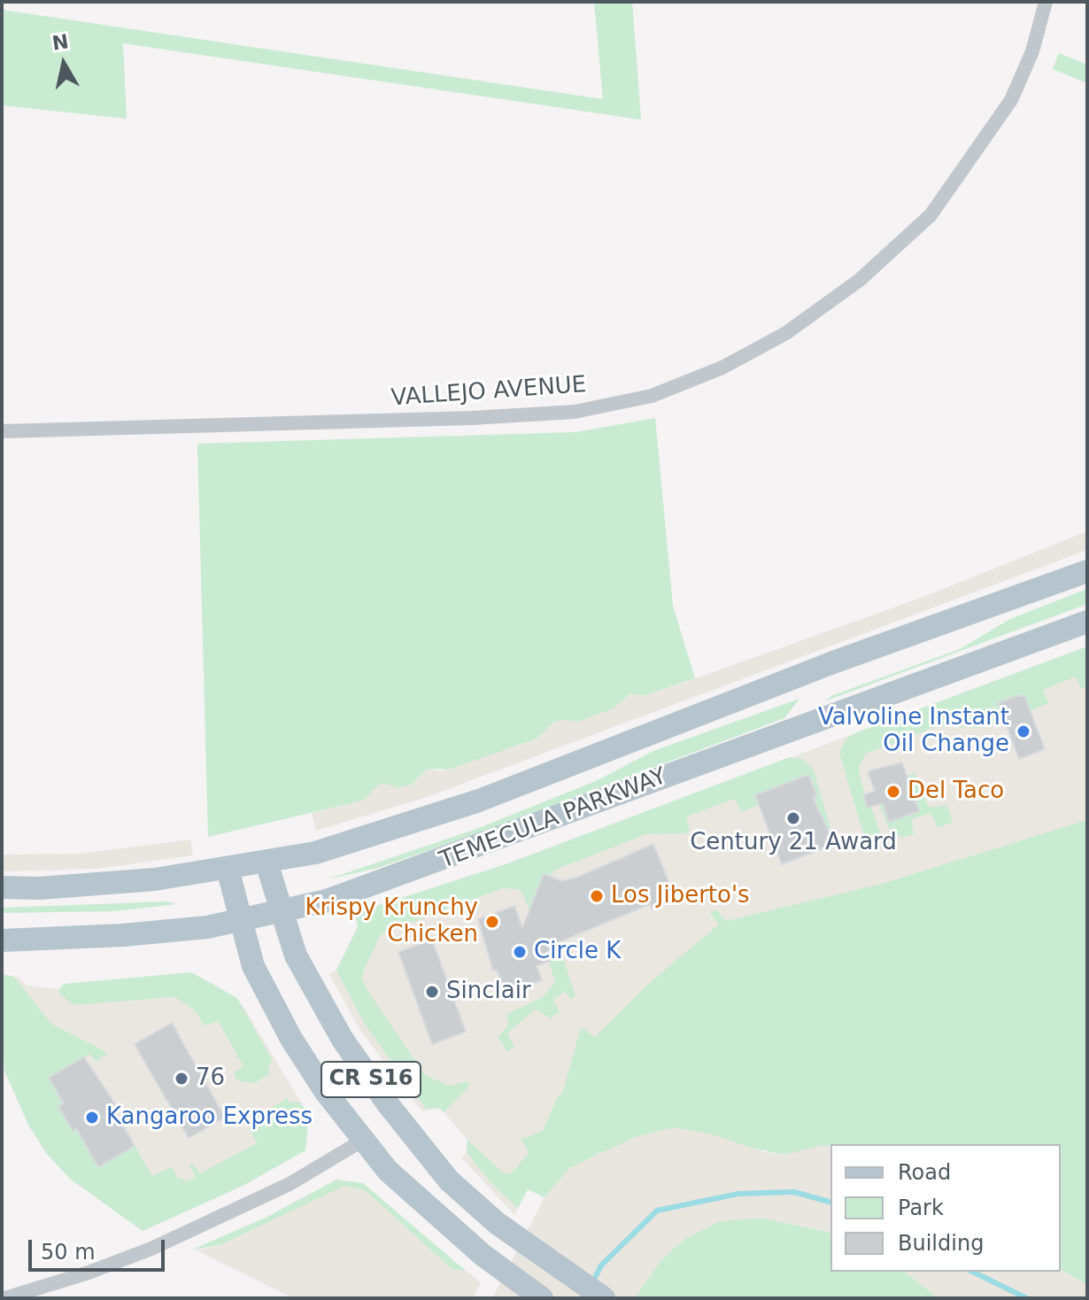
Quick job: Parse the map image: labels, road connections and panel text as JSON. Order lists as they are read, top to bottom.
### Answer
{
  "streets": {
    "main road": ["TEMECULA PARKWAY", "CR S16"],
    "street": ["VALLEJO AVENUE"]
  },
  "crossings": [
    ["TEMECULA PARKWAY", "CR S16"]
  ],
  "places": [
    "Valvoline Instant Oil Change",
    "Del Taco",
    "Century 21 Award",
    "Los Jiberto's",
    "Krispy Krunchy Chicken",
    "Circle K",
    "Sinclair",
    "76",
    "Kangaroo Express"
  ],
  "legend": ["Road", "Park", "Building"],
  "scale_bar": "50 m",
  "north": "top"
}
